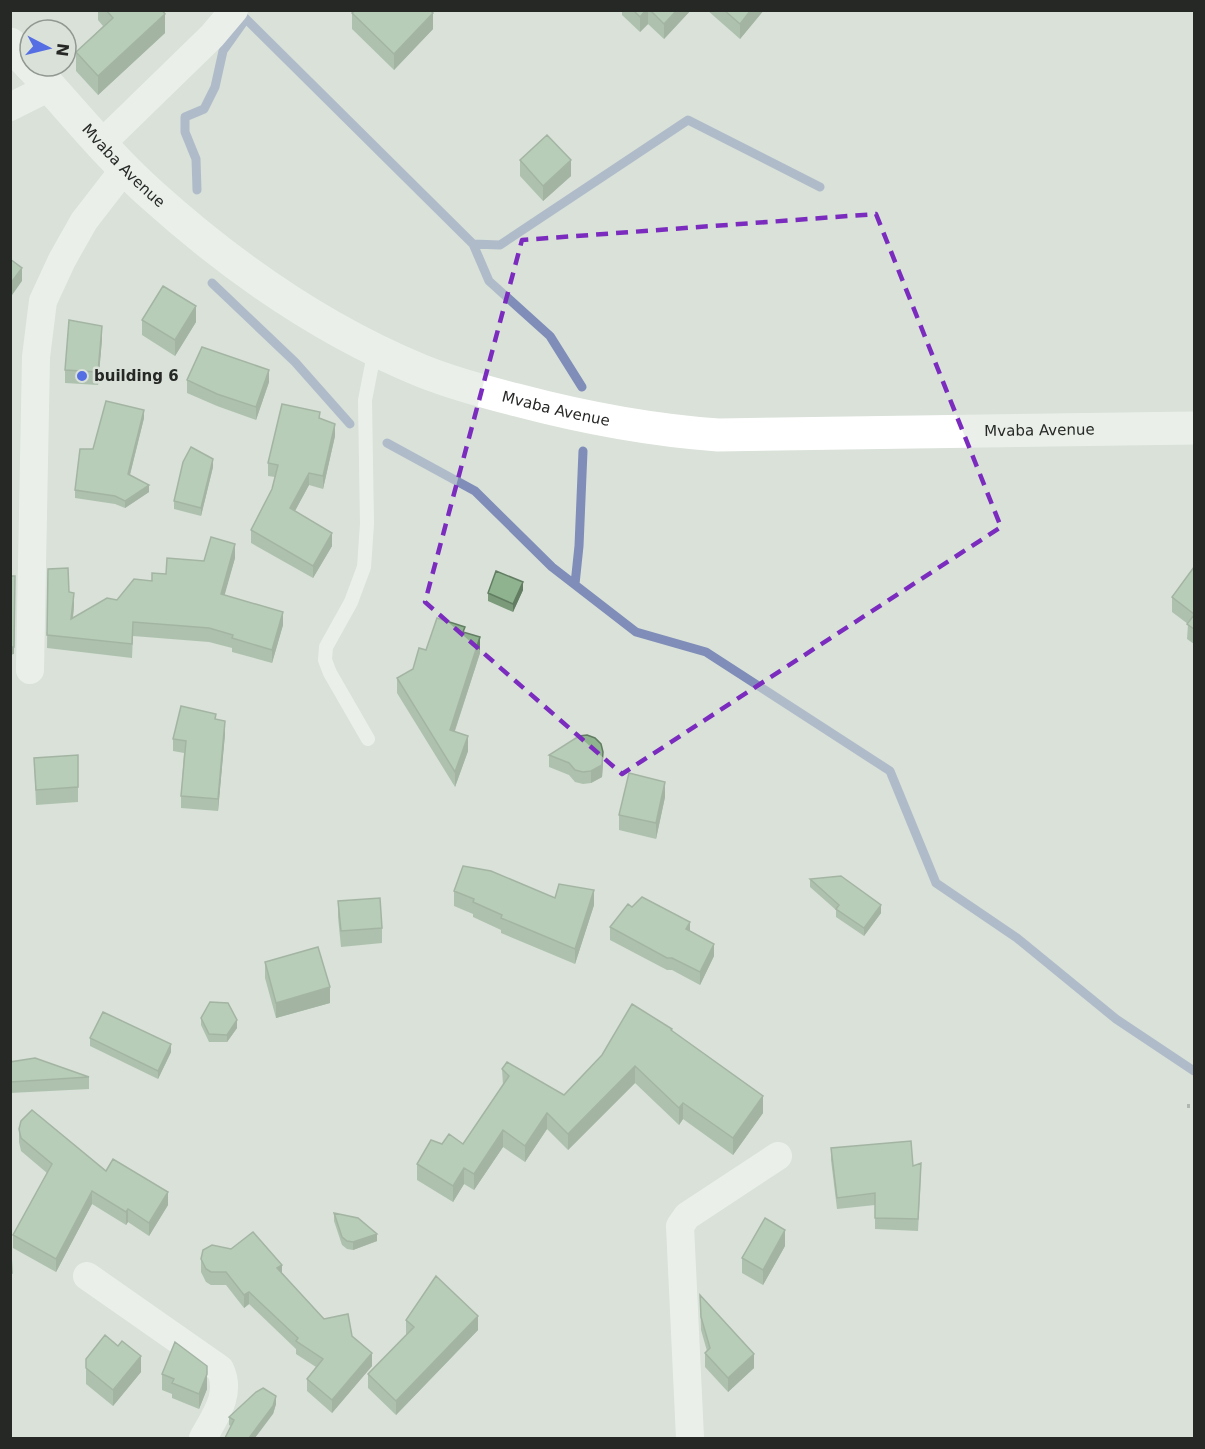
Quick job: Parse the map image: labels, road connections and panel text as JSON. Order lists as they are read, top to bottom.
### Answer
{
  "streets": {
    "street": ["Mvaba Avenue"]
  },
  "places": ["building 6"],
  "north": "right"
}
